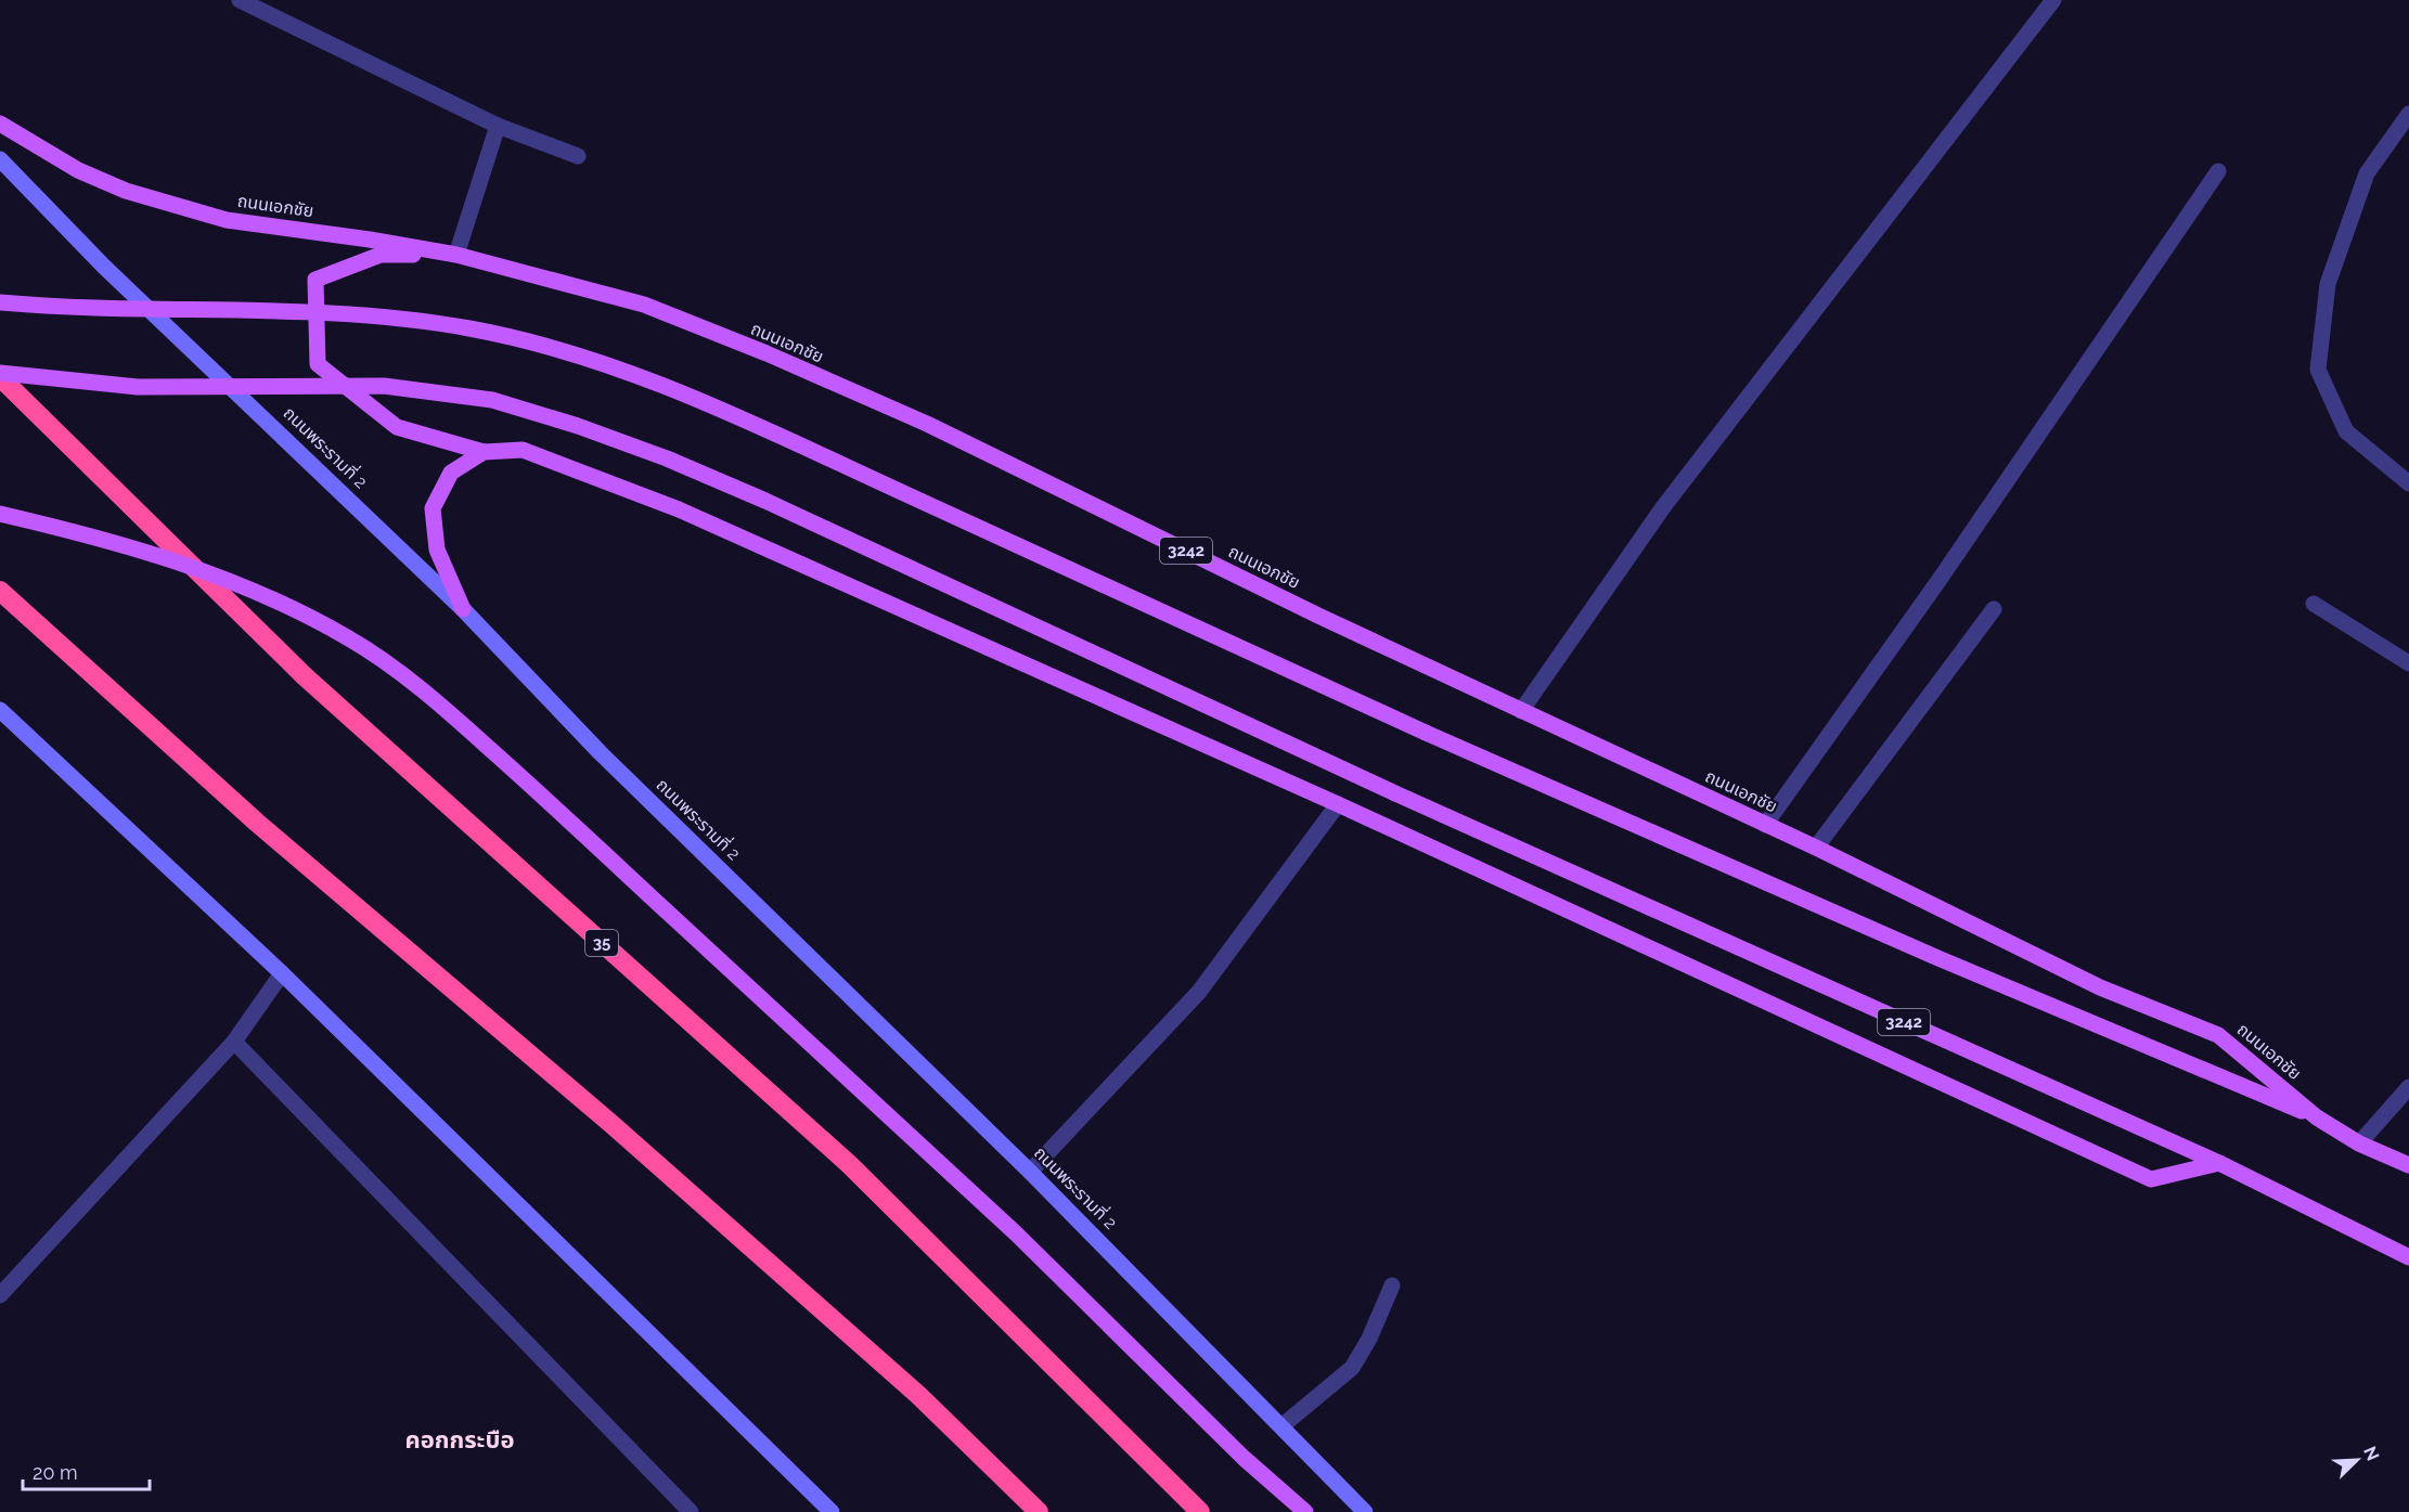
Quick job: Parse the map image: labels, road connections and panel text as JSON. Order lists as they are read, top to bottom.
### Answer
{
  "streets": {
    "highway": ["35"],
    "main road": ["ถนนเอกชัย", "ถนนพระรามที่ 2", "3242"]
  },
  "crossings": [
    ["3242", "35"]
  ],
  "districts": ["คอกกระบือ"],
  "scale_bar": "20 m",
  "north": "top right"
}
